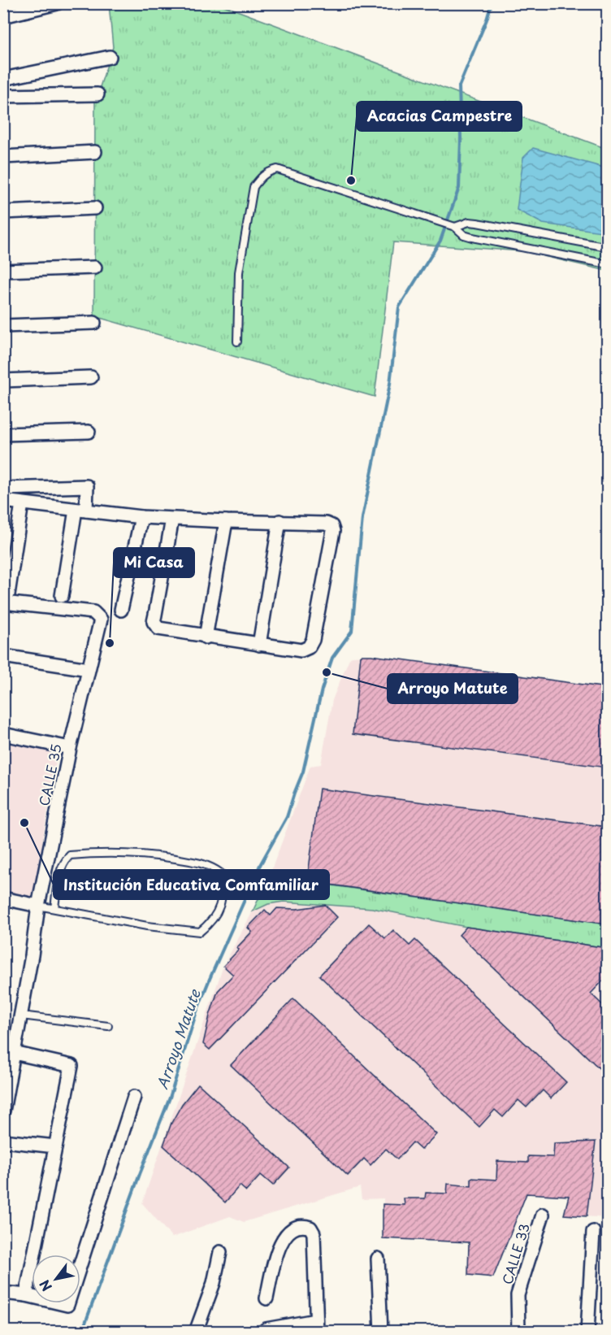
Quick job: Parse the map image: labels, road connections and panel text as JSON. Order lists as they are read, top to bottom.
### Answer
{
  "streets": {
    "street": ["CALLE 35", "CALLE 33"]
  },
  "water": ["Arroyo Matute"],
  "places": [
    "Acacias Campestre",
    "Mi Casa",
    "Arroyo Matute",
    "Institución Educativa Comfamiliar"
  ],
  "north": "bottom left"
}
